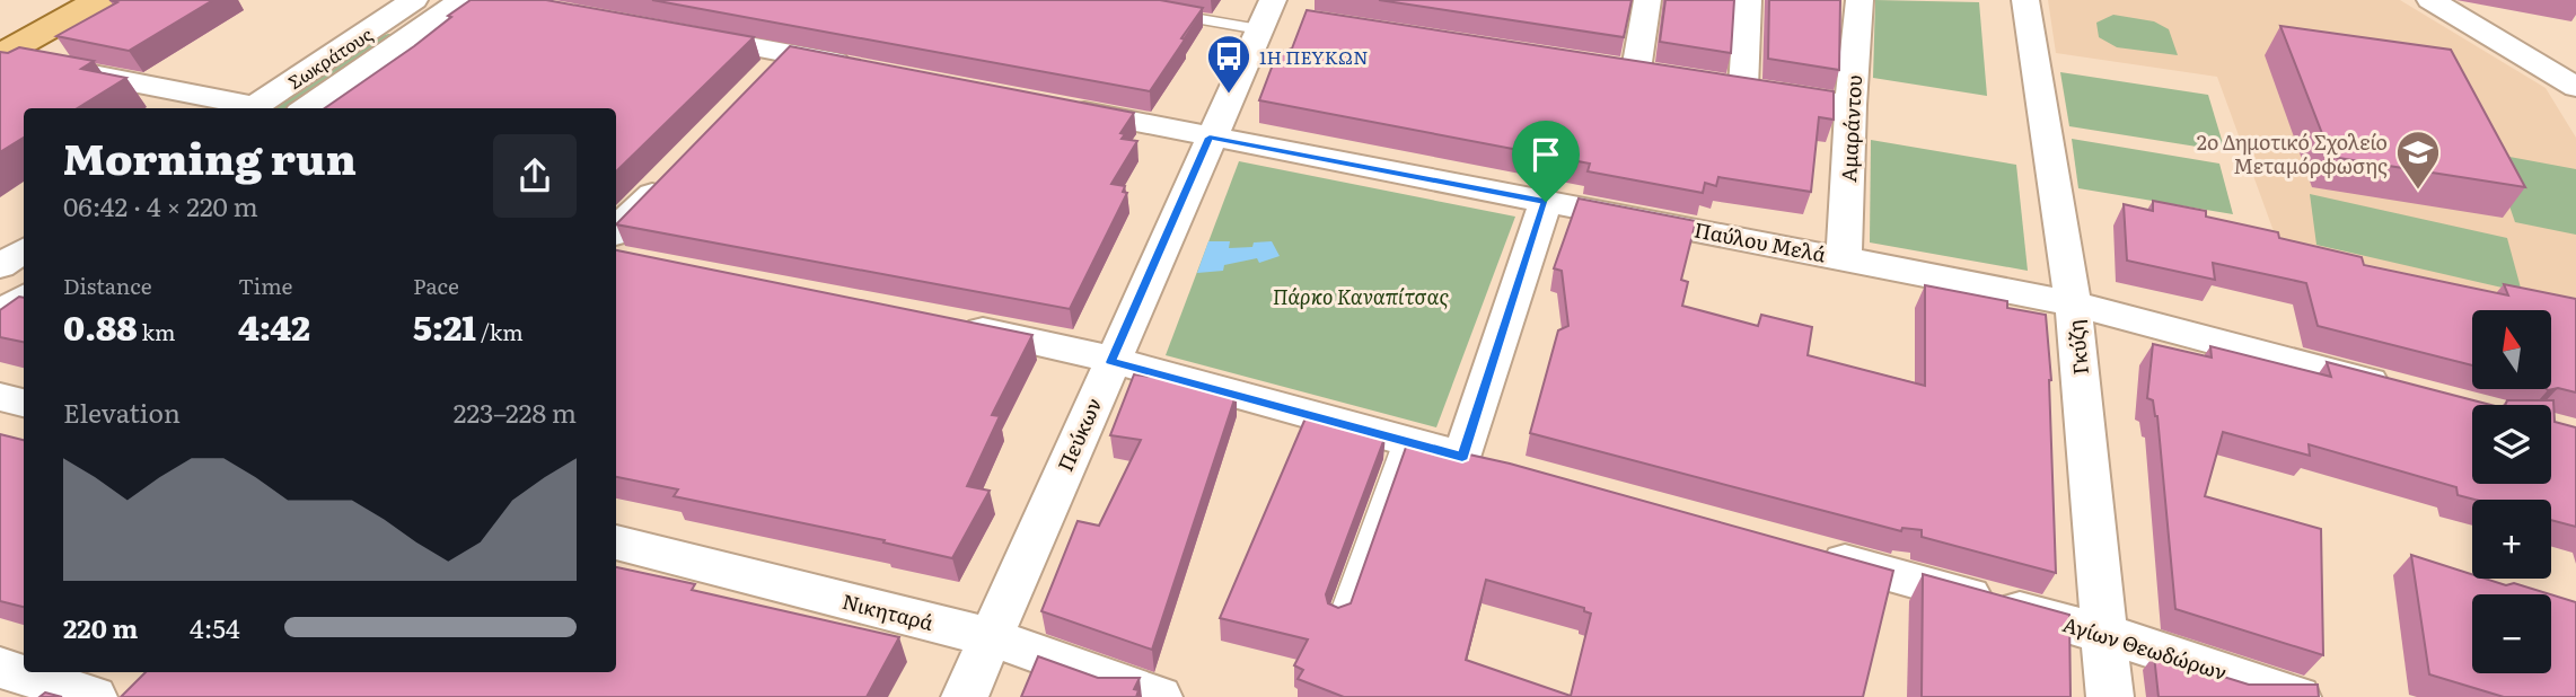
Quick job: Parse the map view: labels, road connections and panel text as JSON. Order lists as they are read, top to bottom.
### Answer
{
  "streets": {
    "street": [
      "Σωκράτους",
      "Αμαράντου",
      "Παύλου Μελά",
      "Γκύζη",
      "Πεύκων",
      "Νικηταρά",
      "Αγίων Θεωδώρων"
    ]
  },
  "crossings": [
    ["Αμαράντου", "Παύλου Μελά"],
    ["Παύλου Μελά", "Γκύζη"],
    ["Παύλου Μελά", "Πεύκων"],
    ["Γκύζη", "Αγίων Θεωδώρων"],
    ["Πεύκων", "Νικηταρά"]
  ],
  "parks": ["Πάρκο Καναπίτσας"],
  "places": {
    "bus stop": ["1Η ΠΕΥΚΩΝ"],
    "school or university": ["2ο Δημοτικό Σχολείο Μεταμόρφωσης"]
  },
  "north": "top",
  "page": {
    "heading": ["Morning run", "06:42 · 4 × 220 m"],
    "stats": [
      ["Distance", "0.88 km"],
      ["Time", "4:42"],
      ["Pace", "5:21 /km"]
    ],
    "map_buttons": ["+", "−"],
    "chart": ["Elevation", "223–228 m"],
    "list": [
      {
        "name": "220 m",
        "note": "4:54"
      }
    ]
  }
}
